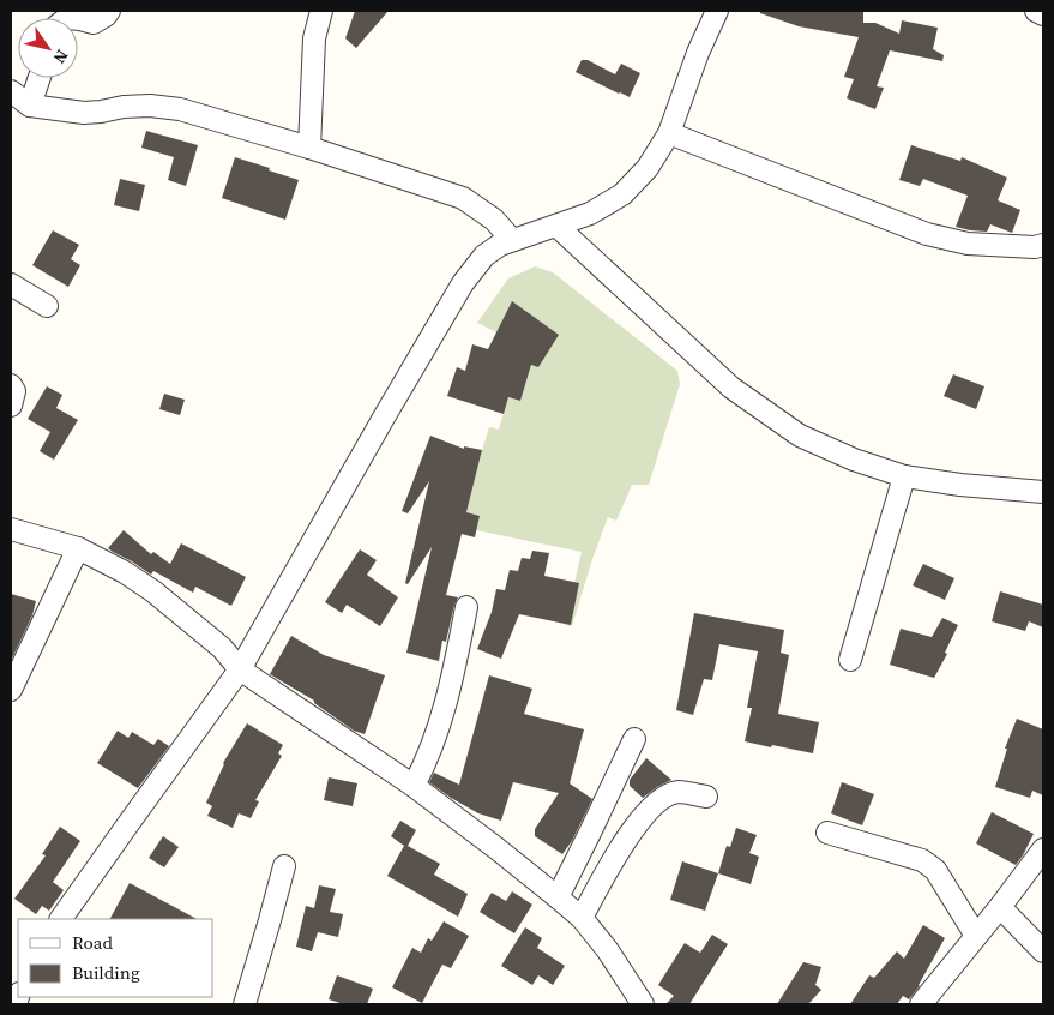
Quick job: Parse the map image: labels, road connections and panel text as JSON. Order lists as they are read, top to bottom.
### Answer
{
  "legend": ["Road", "Building"],
  "north": "bottom right"
}
